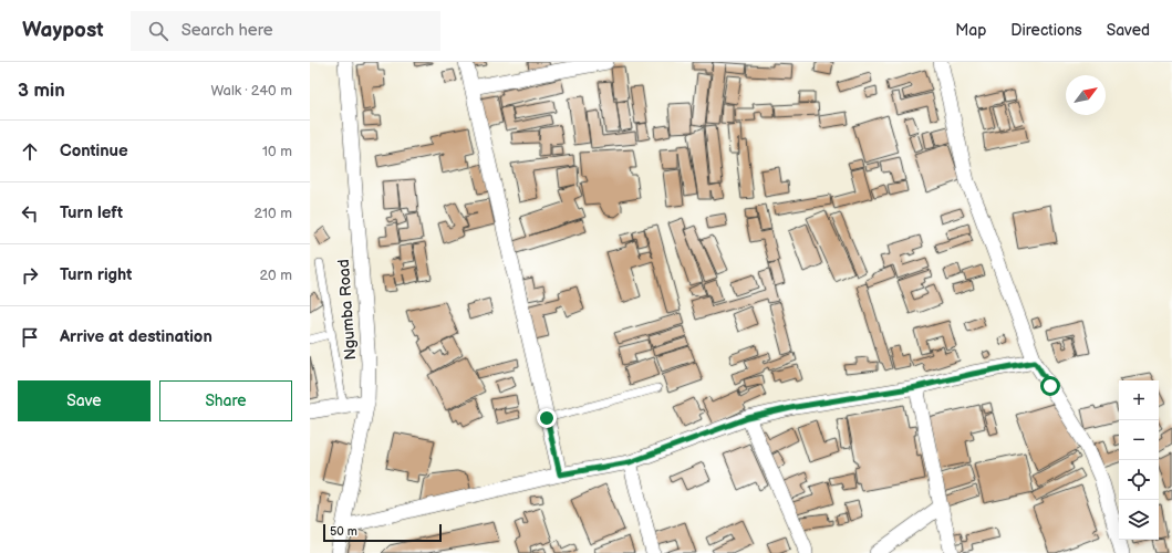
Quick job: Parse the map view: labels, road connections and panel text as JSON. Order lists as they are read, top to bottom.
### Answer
{
  "streets": {
    "street": ["Ngumba Road"]
  },
  "scale_bar": "50 m",
  "north": "top right",
  "page": {
    "header": "Waypost",
    "search": "Search here",
    "nav": ["Map", "Directions", "Saved"],
    "heading": ["3 min", "Walk · 240 m"],
    "list": [
      ["Continue", "10 m"],
      ["Turn left", "210 m"],
      ["Turn right", "20 m"],
      "Arrive at destination"
    ],
    "buttons": ["Save", "Share"],
    "map_buttons": ["+", "−"],
    "scale": "50 m"
  }
}
